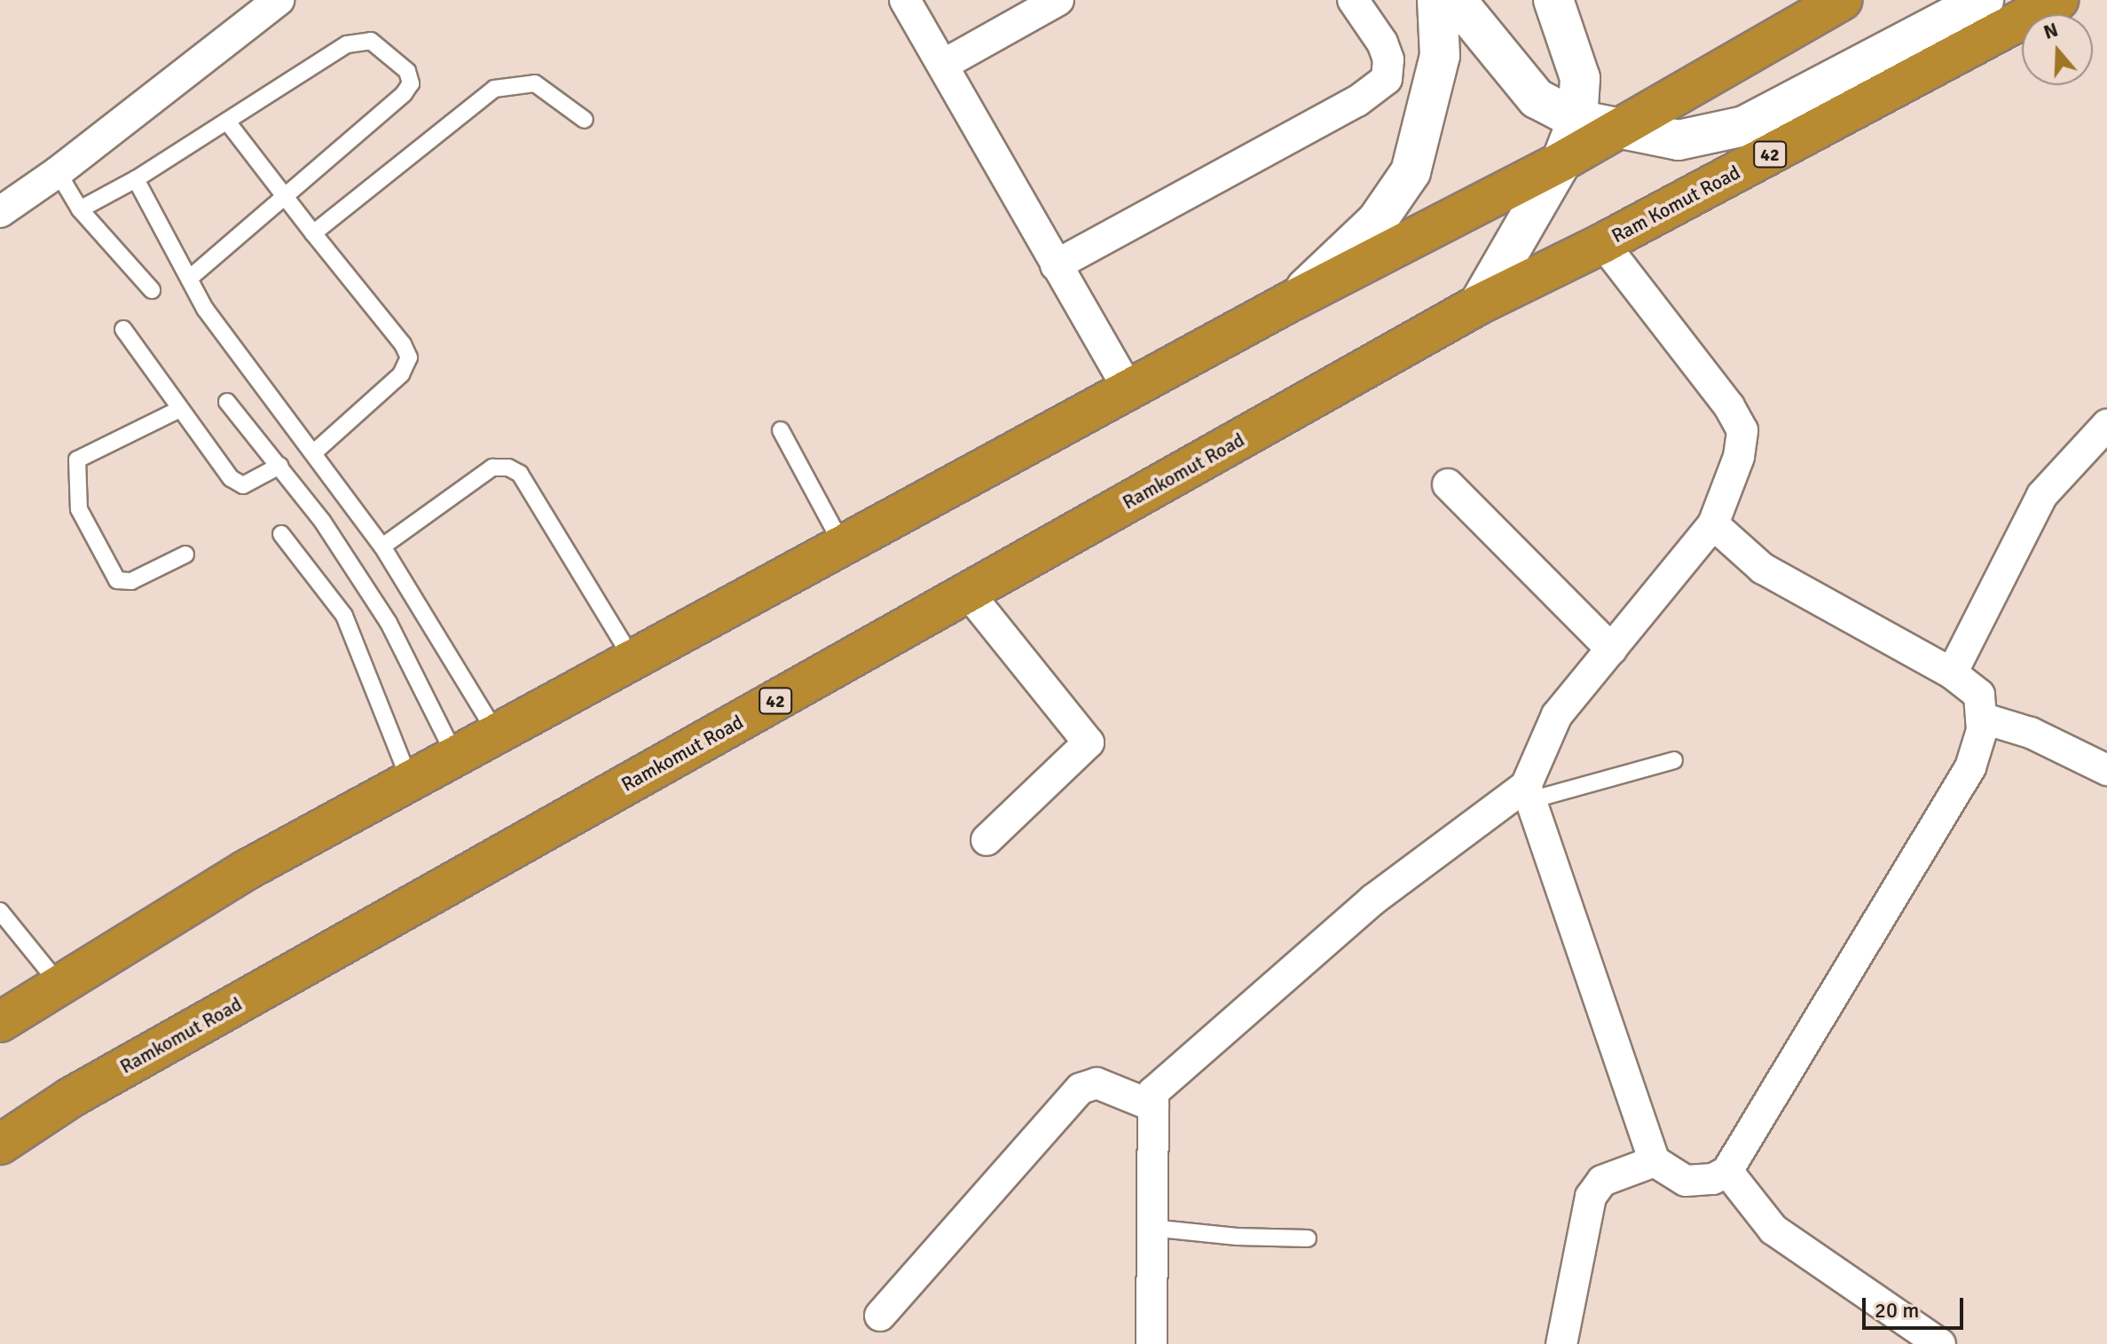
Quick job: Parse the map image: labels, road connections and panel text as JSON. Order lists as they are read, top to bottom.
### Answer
{
  "streets": {
    "highway": ["42", "Ram Komut Road", "Ramkomut Road"]
  },
  "crossings": [
    ["Ram Komut Road", "Ramkomut Road"]
  ],
  "scale_bar": "20 m",
  "north": "top"
}
